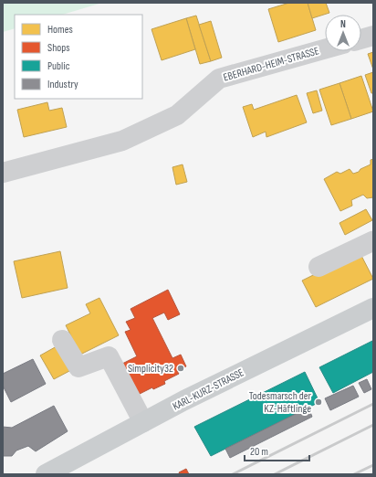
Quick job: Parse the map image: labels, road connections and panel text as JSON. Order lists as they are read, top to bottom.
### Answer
{
  "streets": {
    "main road": ["KARL-KURZ-STRASSE"],
    "street": ["EBERHARD-HEIM-STRASSE"]
  },
  "places": ["Simplicity32", "Todesmarsch der KZ-Häftlinge"],
  "legend": [
    "Homes",
    "Shops",
    "Public",
    "Industry"
  ],
  "scale_bar": "20 m",
  "north": "top"
}
